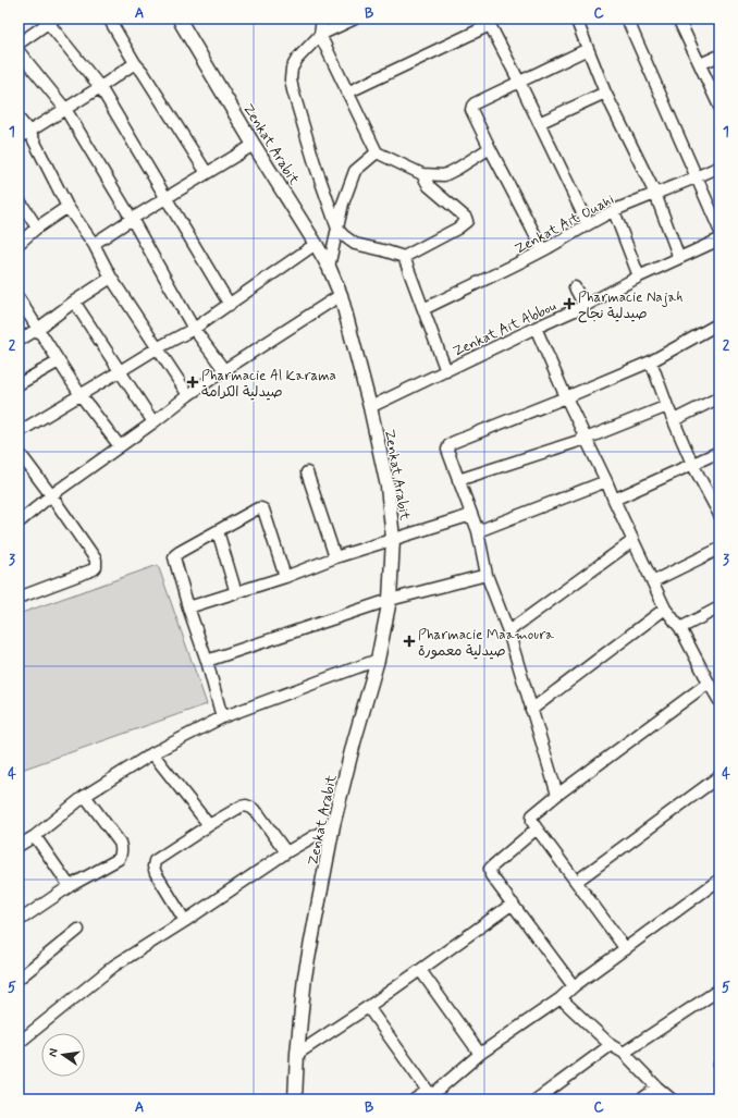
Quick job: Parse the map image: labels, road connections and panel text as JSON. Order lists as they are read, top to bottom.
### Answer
{
  "streets": {
    "street": ["Zenkat Arabit", "Zenkat Ait Ouahi", "Zenkat Ait Abbou"]
  },
  "crossings": [
    ["Zenkat Arabit", "Zenkat Ait Abbou"]
  ],
  "places": {
    "health": ["Pharmacie Najah صيدلية نجاح", "Pharmacie Al Karama صيدلية الكرامة", "Pharmacie Maamoura صيدلية معمورة"]
  },
  "north": "left",
  "grid": {
    "columns": ["A", "B", "C"],
    "rows": [
      "1",
      "2",
      "3",
      "4",
      "5"
    ]
  }
}
